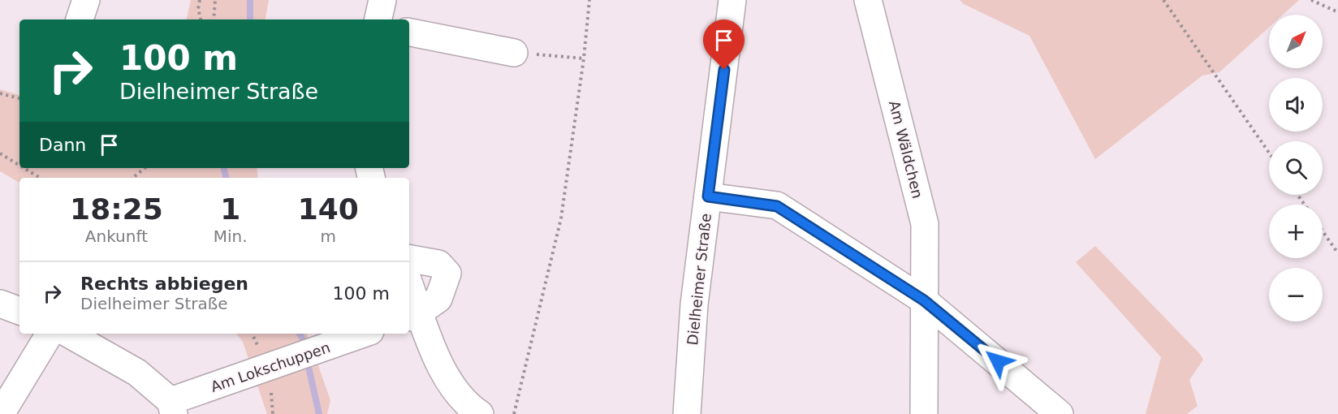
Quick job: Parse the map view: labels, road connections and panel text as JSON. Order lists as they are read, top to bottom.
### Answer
{
  "streets": {
    "street": ["Am Wäldchen", "Dielheimer Straße", "Am Lokschuppen"]
  },
  "north": "top right",
  "page": {
    "map_buttons": ["+", "−"],
    "turn": ["100 m", "Dielheimer Straße"],
    "then": "Dann",
    "eta": [
      "18:25",
      "Ankunft",
      "1",
      "Min.",
      "140",
      "m"
    ],
    "list": [
      {
        "name": "Rechts abbiegen",
        "note": "Dielheimer Straße",
        "value": "100 m"
      }
    ]
  }
}
